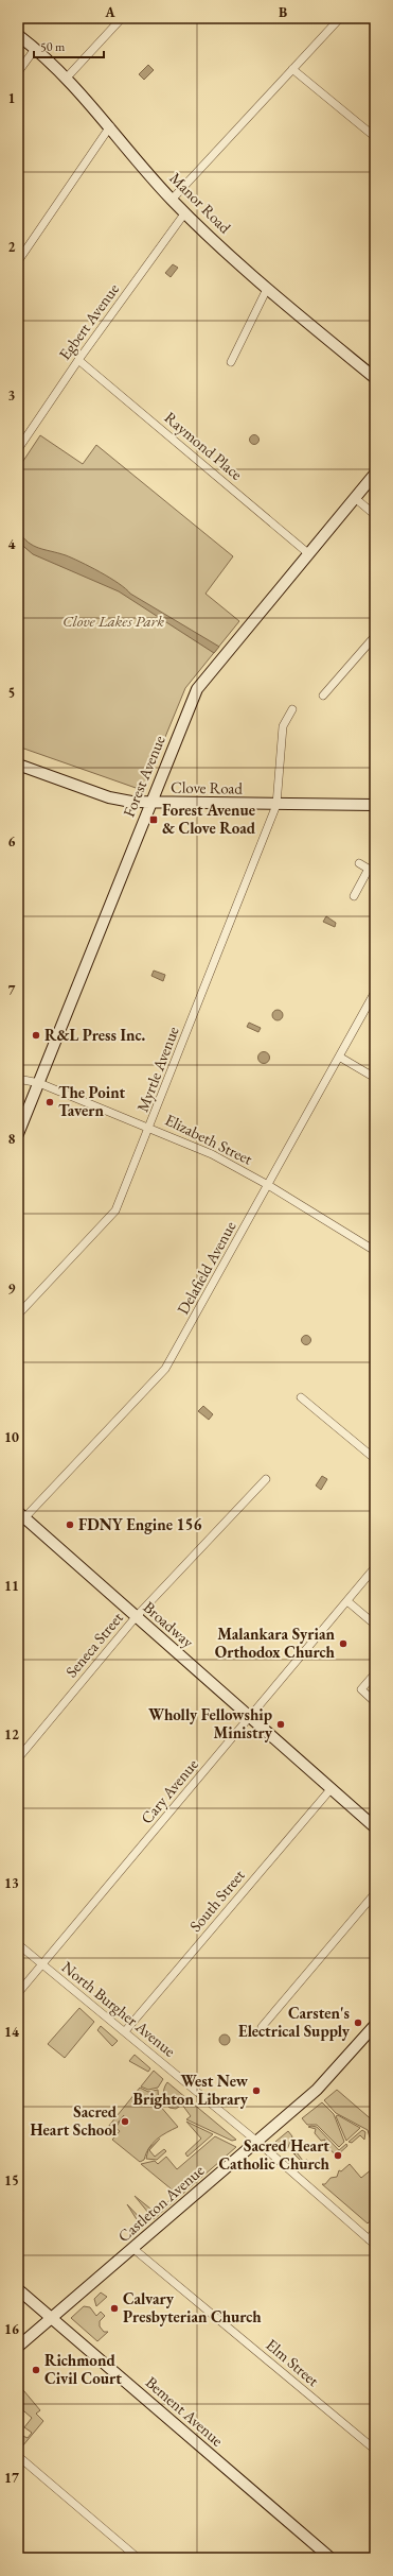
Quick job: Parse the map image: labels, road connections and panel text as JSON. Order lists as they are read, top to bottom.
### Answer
{
  "streets": {
    "street": [
      "Manor Road",
      "Egbert Avenue",
      "Raymond Place",
      "Forest Avenue",
      "Clove Road",
      "Myrtle Avenue",
      "Elizabeth Street",
      "Delafield Avenue",
      "Broadway",
      "Seneca Street",
      "Cary Avenue",
      "South Street",
      "North Burgher Avenue",
      "Castleton Avenue",
      "Elm Street",
      "Bement Avenue"
    ]
  },
  "crossings": [
    ["Manor Road", "Egbert Avenue"],
    ["Egbert Avenue", "Raymond Place"],
    ["Raymond Place", "Forest Avenue"],
    ["Forest Avenue", "Clove Road"],
    ["Forest Avenue", "Elizabeth Street"],
    ["Clove Road", "Myrtle Avenue"],
    ["Myrtle Avenue", "Elizabeth Street"],
    ["Elizabeth Street", "Delafield Avenue"],
    ["Delafield Avenue", "Broadway"],
    ["Broadway", "Seneca Street"],
    ["Broadway", "Cary Avenue"],
    ["Broadway", "South Street"],
    ["Cary Avenue", "North Burgher Avenue"],
    ["South Street", "North Burgher Avenue"],
    ["North Burgher Avenue", "Castleton Avenue"],
    ["Castleton Avenue", "Elm Street"],
    ["Castleton Avenue", "Bement Avenue"]
  ],
  "parks": ["Clove Lakes Park"],
  "places": {
    "transit": ["Forest Avenue & Clove Road"],
    "other": [
      "R&L Press Inc.",
      "The Point Tavern",
      "FDNY Engine 156",
      "Malankara Syrian Orthodox Church",
      "Wholly Fellowship Ministry",
      "Carsten's Electrical Supply",
      "West New Brighton Library",
      "Sacred Heart School",
      "Sacred Heart Catholic Church",
      "Calvary Presbyterian Church",
      "Richmond Civil Court"
    ]
  },
  "scale_bar": "50 m",
  "grid": {
    "columns": ["A", "B"],
    "rows": [
      "1",
      "2",
      "3",
      "4",
      "5",
      "6",
      "7",
      "8",
      "9",
      "10",
      "11",
      "12",
      "13",
      "14",
      "15",
      "16",
      "17"
    ]
  }
}
